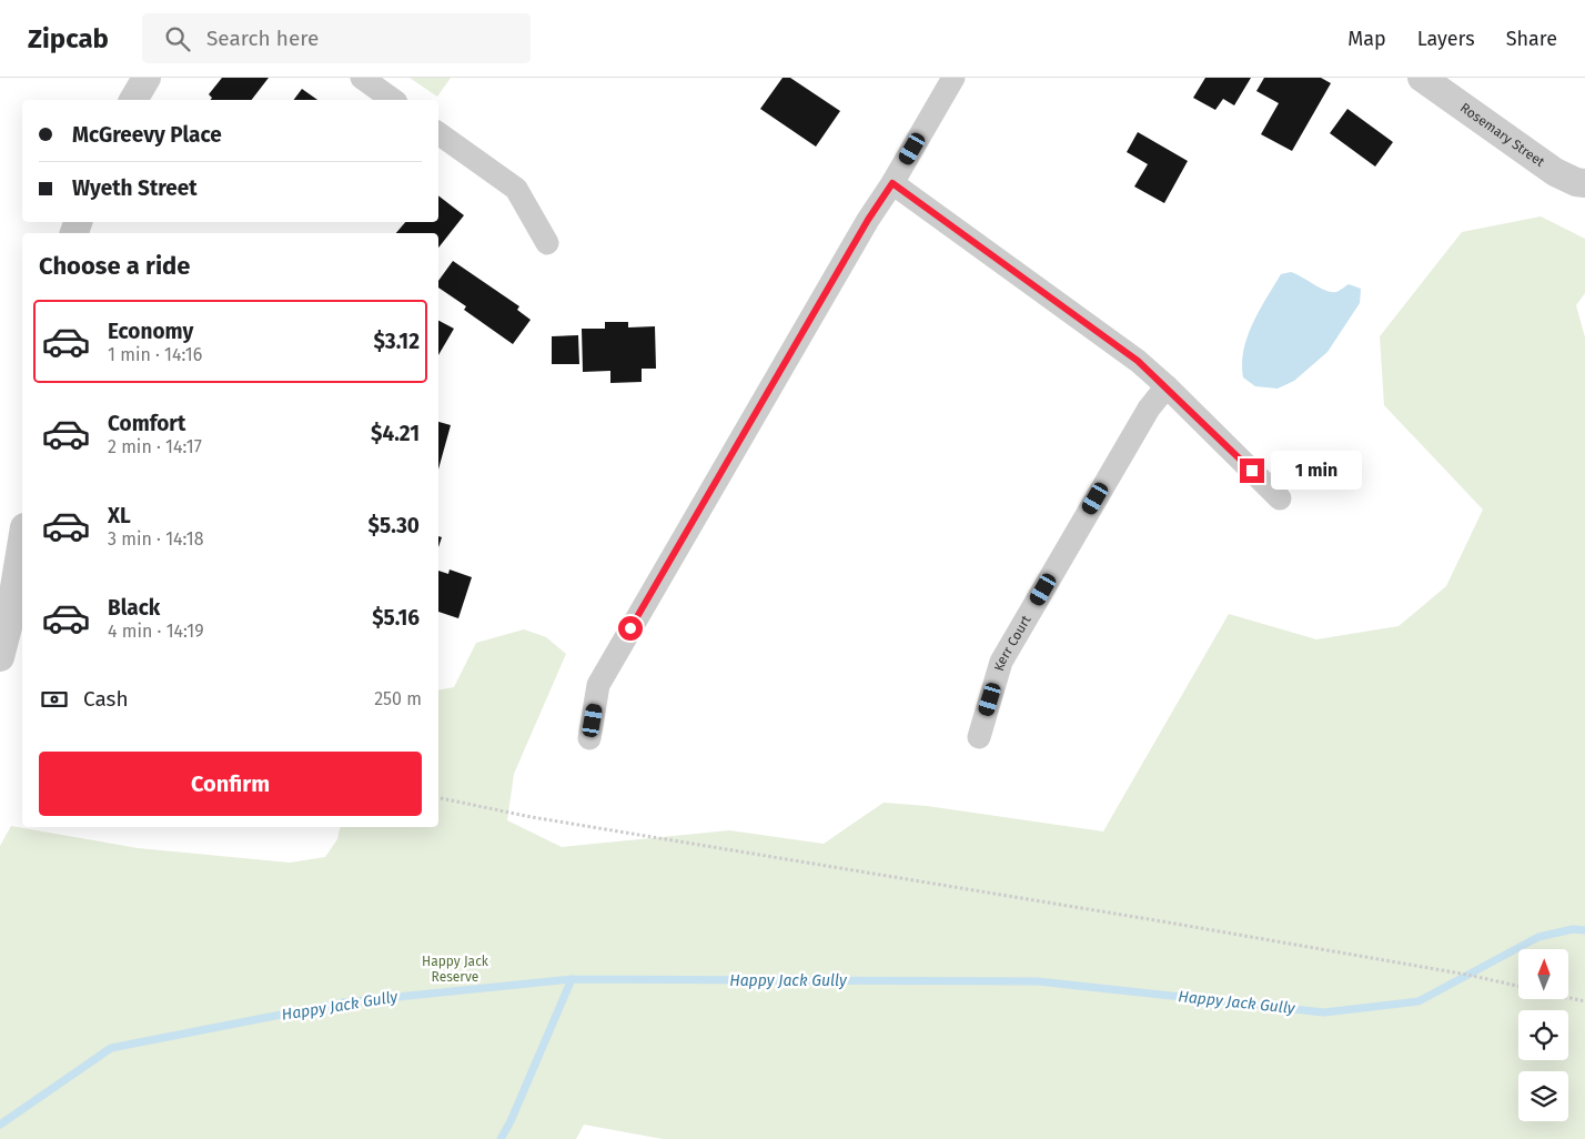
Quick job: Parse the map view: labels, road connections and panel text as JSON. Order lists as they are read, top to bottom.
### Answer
{
  "streets": {
    "street": ["Rosemary Street", "Kerr Court"]
  },
  "water": ["Happy Jack Gully"],
  "parks": ["Happy Jack Reserve"],
  "north": "top",
  "page": {
    "header": "Zipcab",
    "search": "Search here",
    "nav": ["Map", "Layers", "Share"],
    "banner": ["McGreevy Place", "Wyeth Street"],
    "heading": "Choose a ride",
    "list": [
      {
        "name": "Economy",
        "note": "1 min · 14:16",
        "value": "$3.12"
      },
      {
        "name": "Comfort",
        "note": "2 min · 14:17",
        "value": "$4.21"
      },
      {
        "name": "XL",
        "note": "3 min · 14:18",
        "value": "$5.30"
      },
      {
        "name": "Black",
        "note": "4 min · 14:19",
        "value": "$5.16"
      }
    ],
    "bubble": "1 min",
    "pay": ["Cash", "250 m"],
    "buttons": "Confirm"
  }
}
